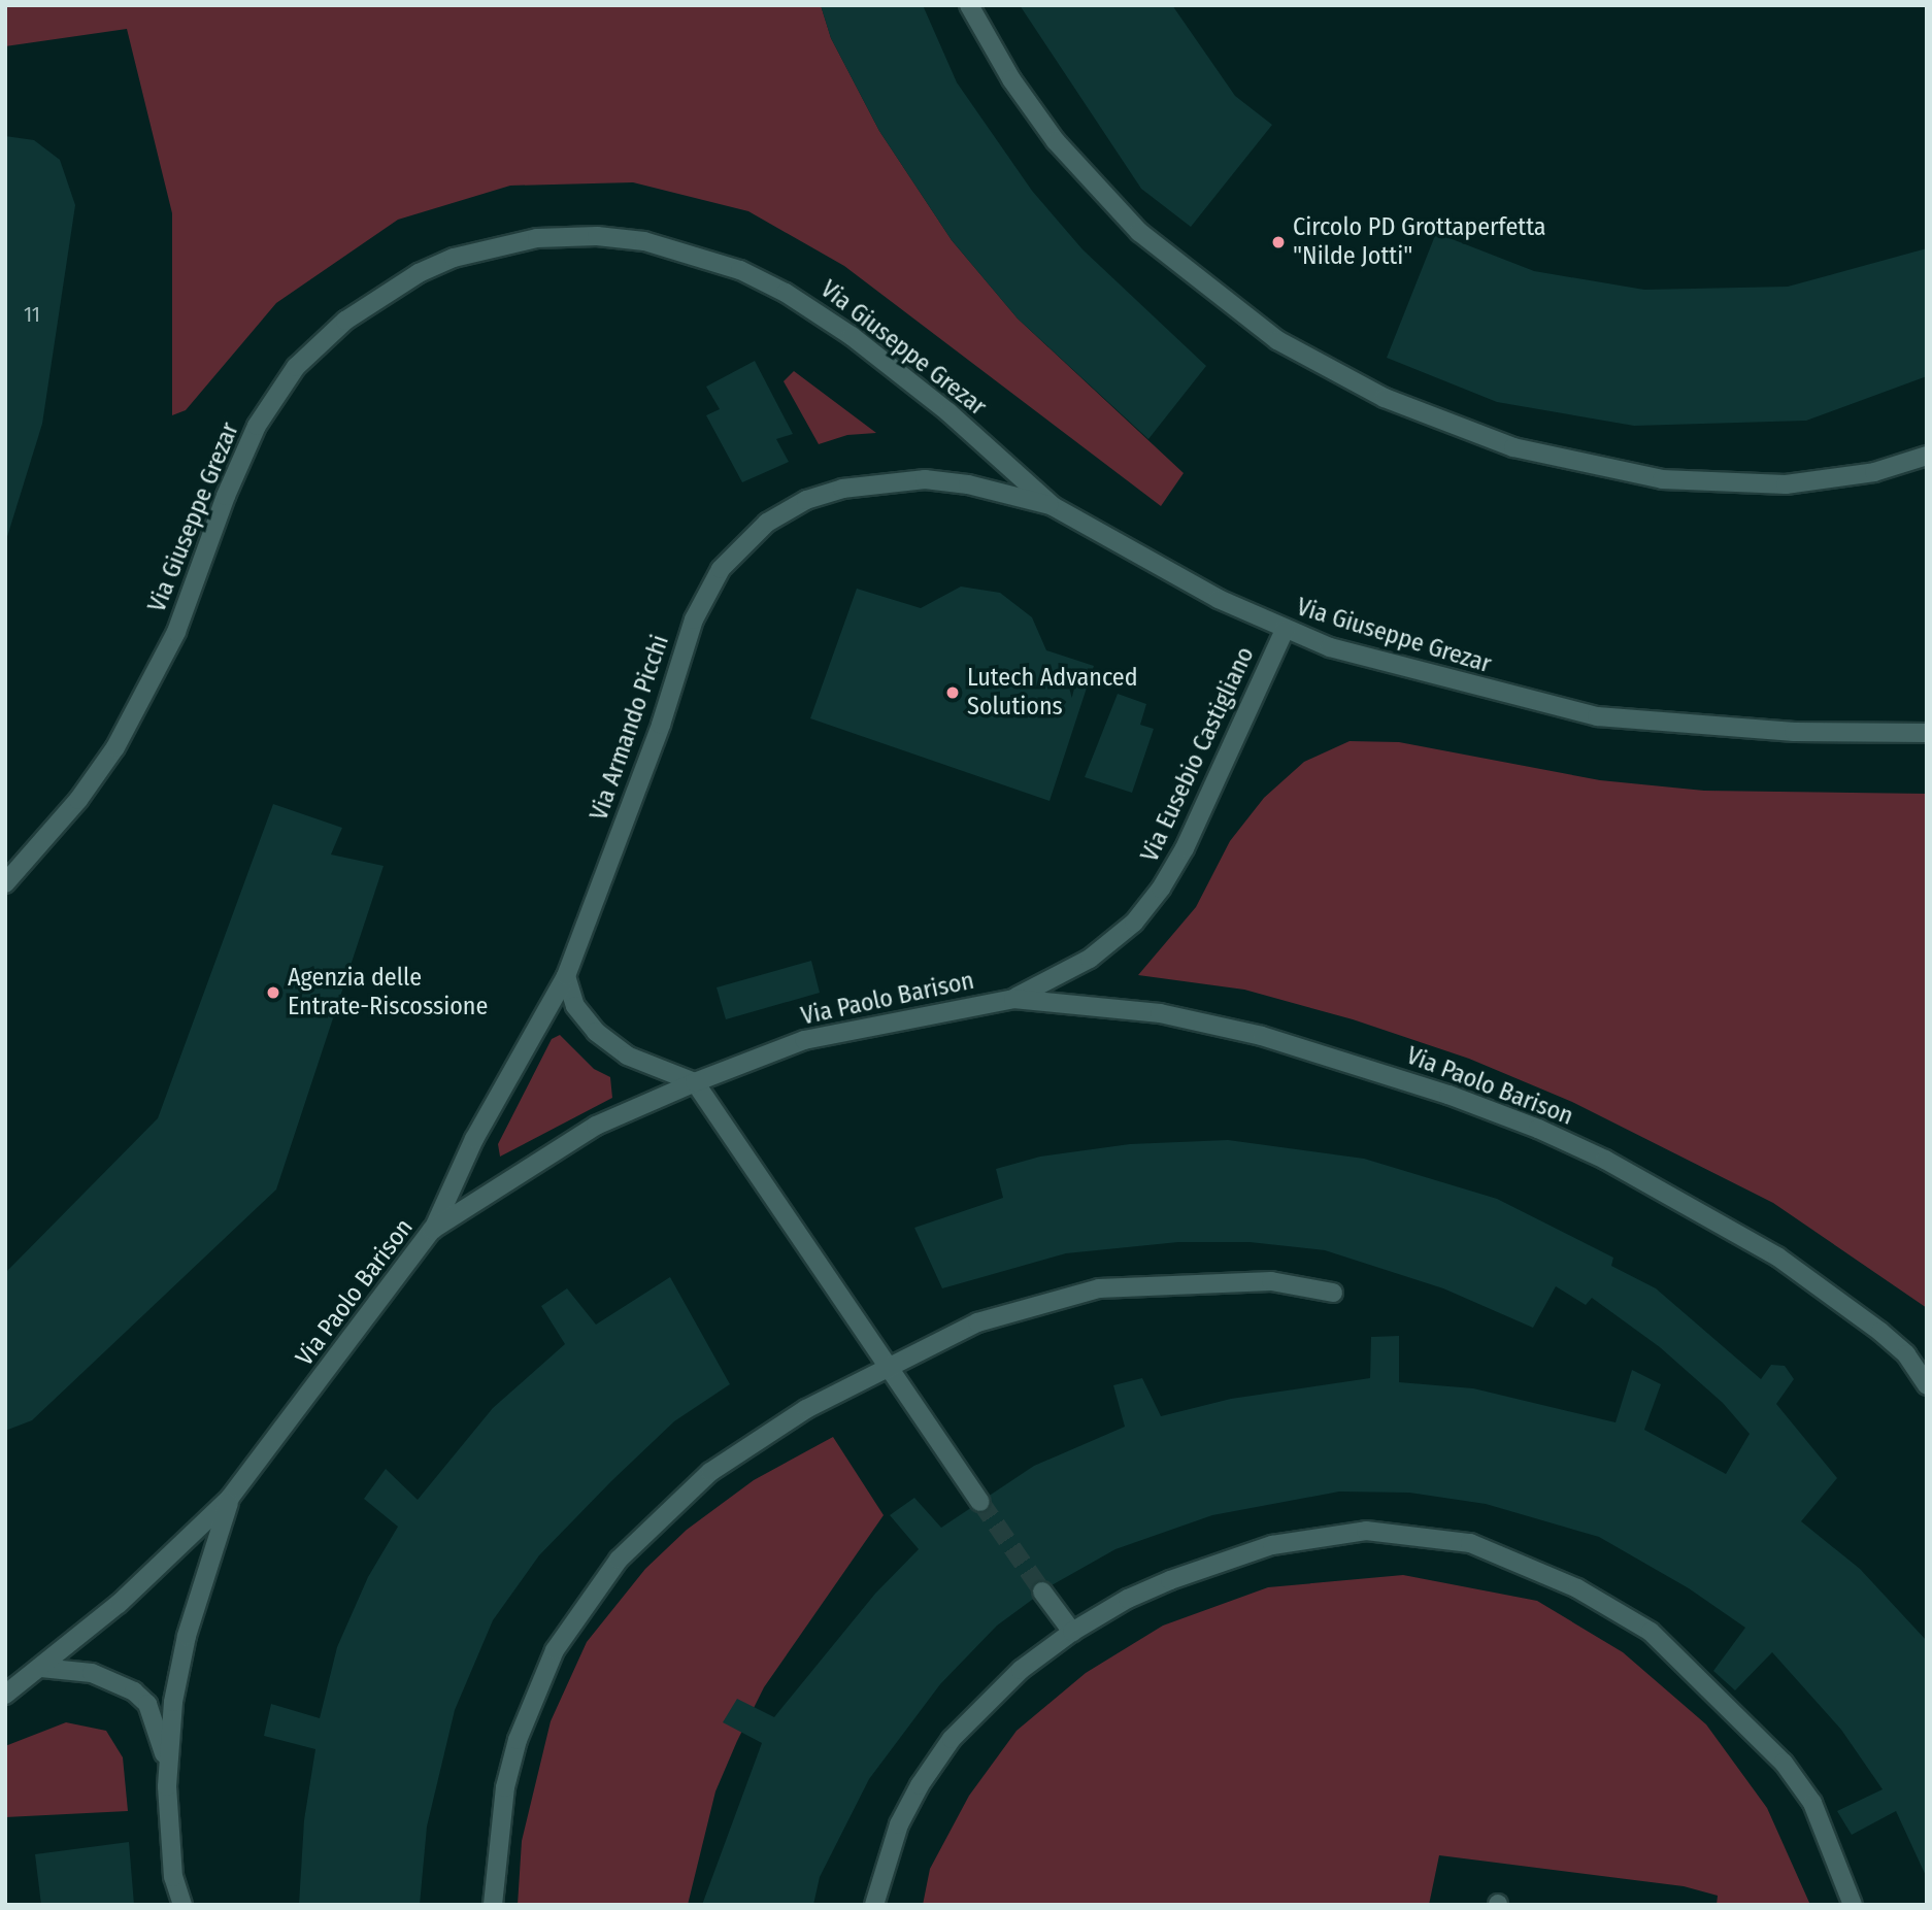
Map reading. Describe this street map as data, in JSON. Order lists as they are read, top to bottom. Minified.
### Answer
{"streets":{"street":["Via Giuseppe Grezar","Via Armando Picchi","Via Eusebio Castigliano","Via Paolo Barison"]},"crossings":[["Via Giuseppe Grezar","Via Armando Picchi"],["Via Giuseppe Grezar","Via Eusebio Castigliano"],["Via Armando Picchi","Via Paolo Barison"],["Via Eusebio Castigliano","Via Paolo Barison"]],"places":["Circolo PD Grottaperfetta \"Nilde Jotti\"","Lutech Advanced Solutions","Agenzia delle Entrate-Riscossione"],"house_numbers":["11"]}
